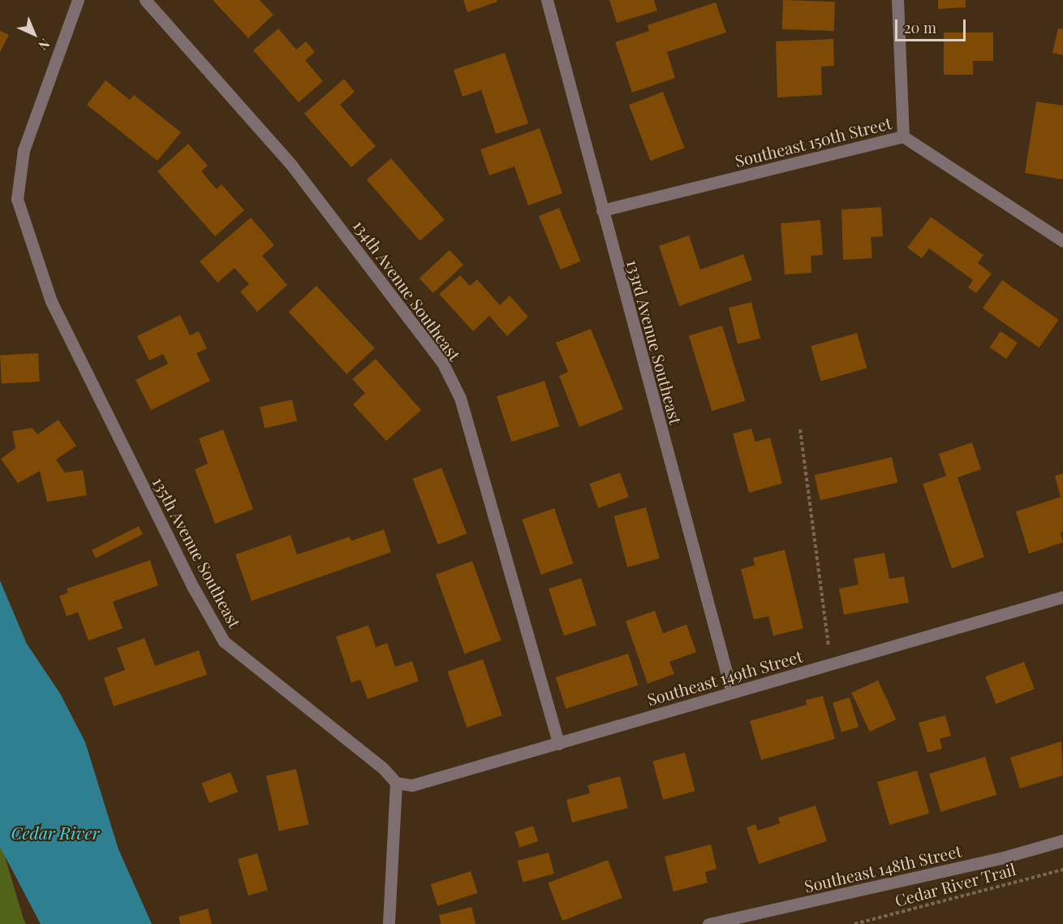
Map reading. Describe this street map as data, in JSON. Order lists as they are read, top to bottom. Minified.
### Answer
{"streets":{"street":["Southeast 150th Street","134th Avenue Southeast","133rd Avenue Southeast","135th Avenue Southeast","Southeast 149th Street","Southeast 148th Street"],"path":["Cedar River Trail"]},"crossings":[["Southeast 150th Street","133rd Avenue Southeast"],["134th Avenue Southeast","Southeast 149th Street"],["133rd Avenue Southeast","Southeast 149th Street"],["135th Avenue Southeast","Southeast 149th Street"]],"water":["Cedar River"],"scale_bar":"20 m","north":"bottom right"}
